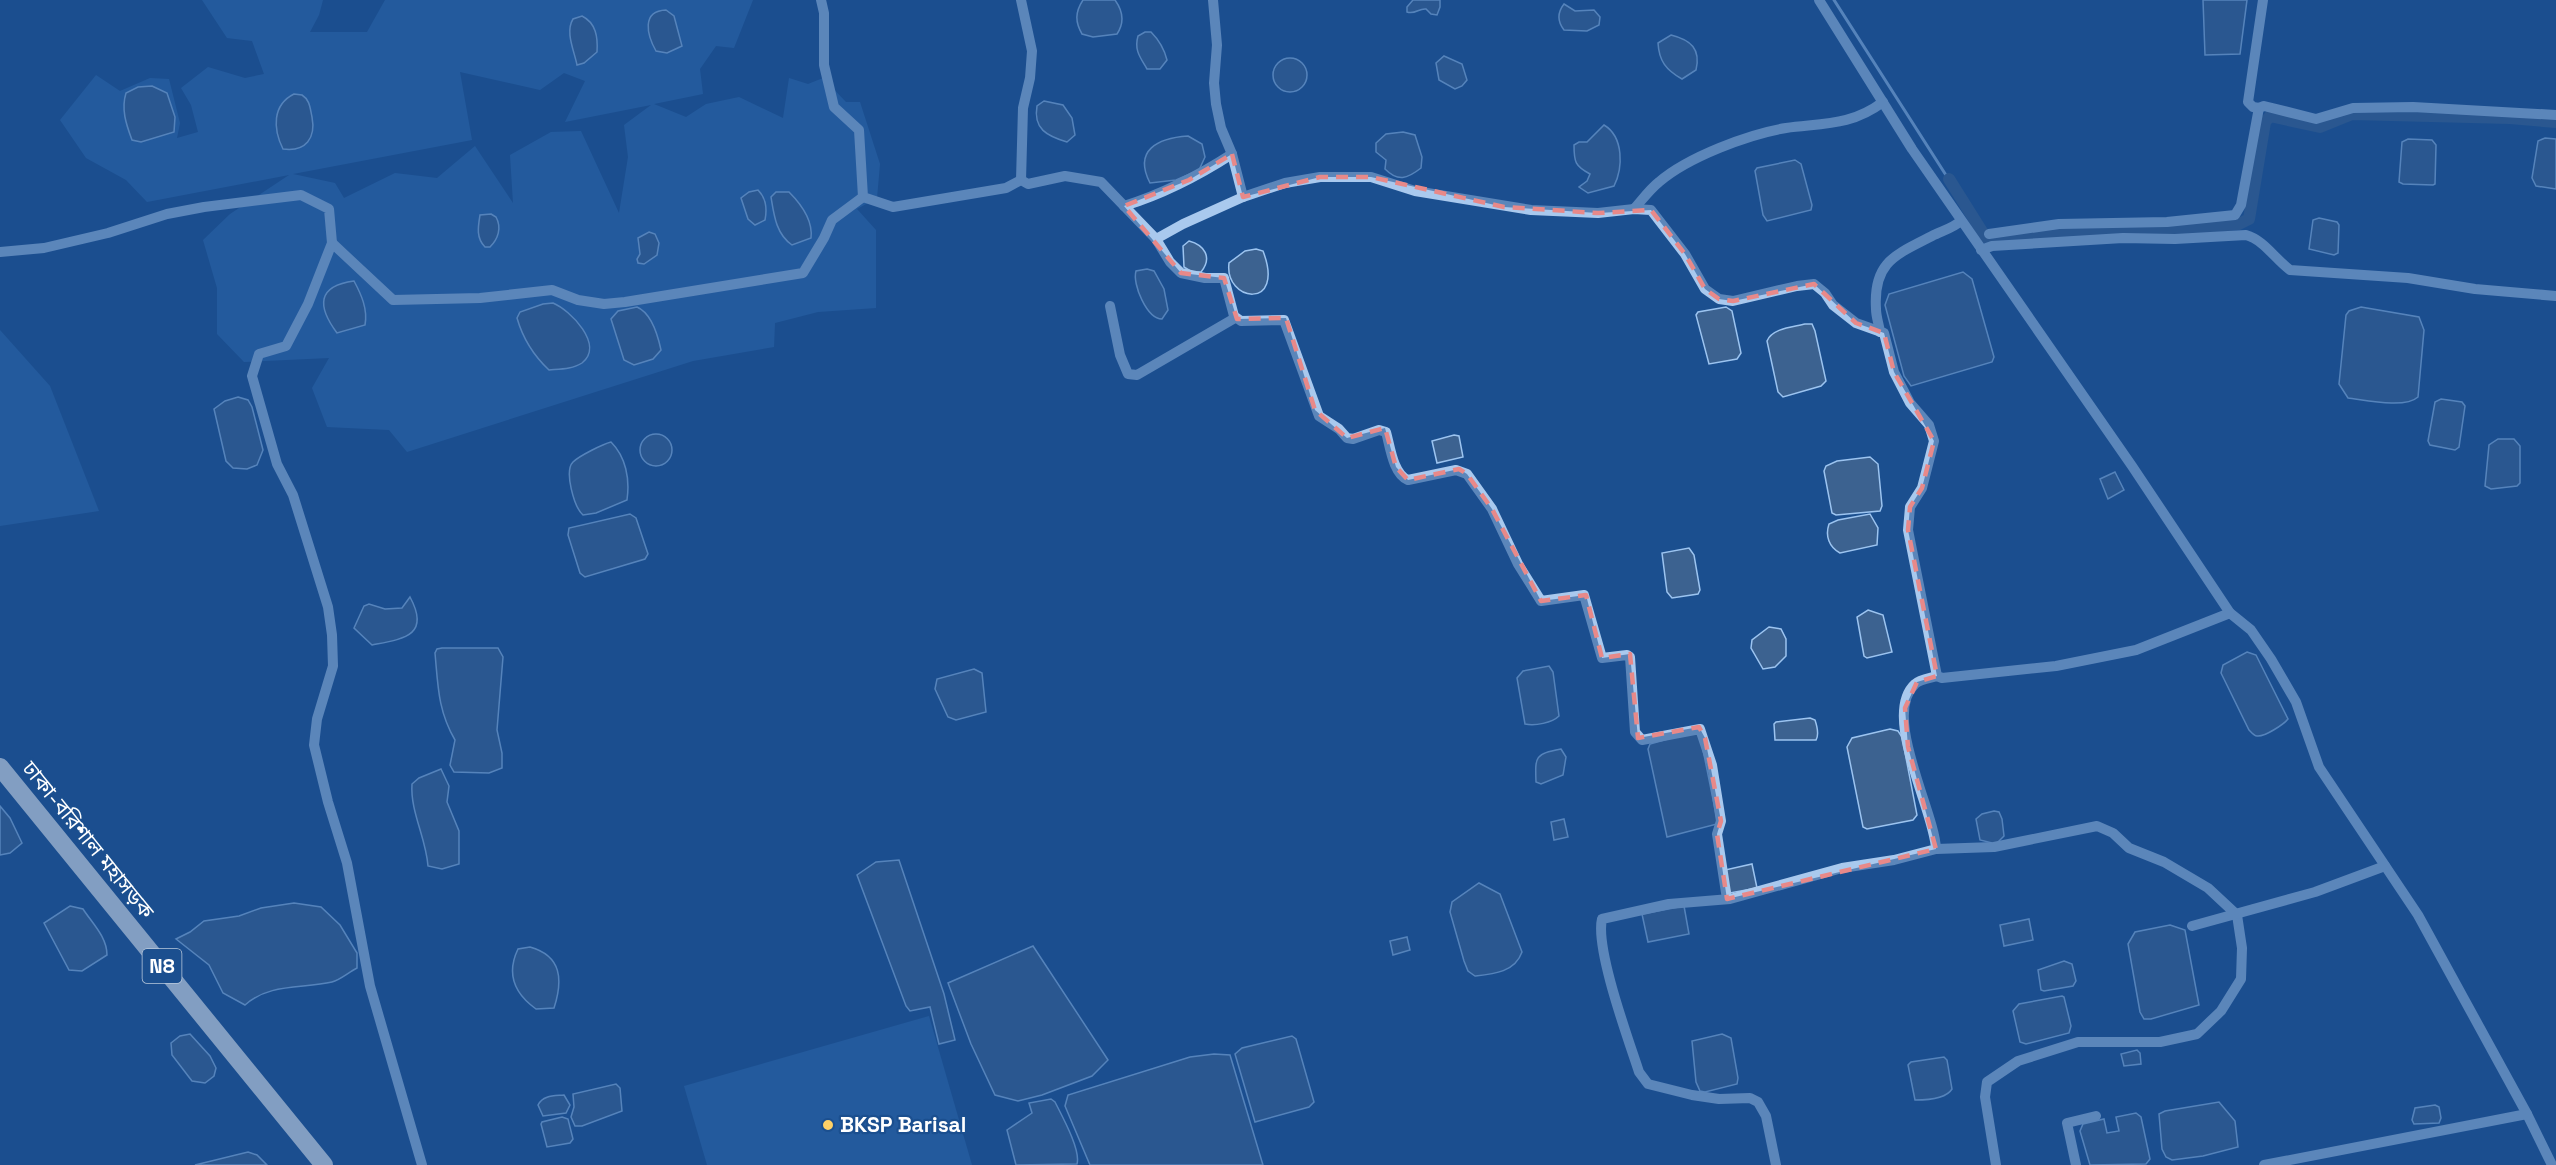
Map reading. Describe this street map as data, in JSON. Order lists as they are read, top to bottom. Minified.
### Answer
{"streets":{"highway":["ঢাকা-বরিশাল মহাসড়ক","N8"]},"places":["BKSP Barisal"]}
